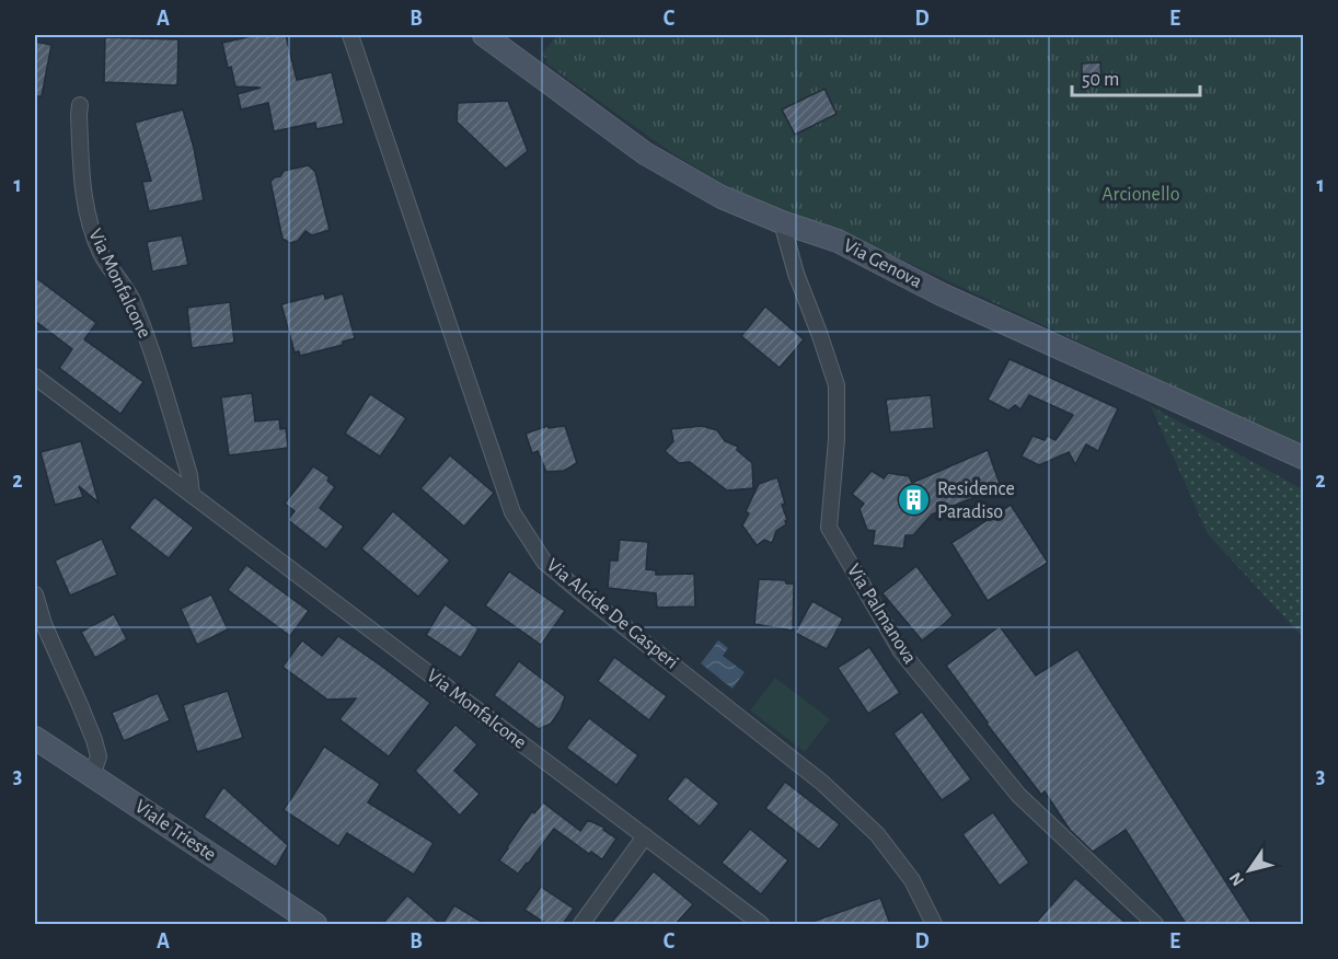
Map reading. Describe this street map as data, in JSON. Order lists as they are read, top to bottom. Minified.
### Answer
{"streets":{"main road":["Via Genova","Viale Trieste"],"street":["Via Monfalcone","Via Alcide De Gasperi","Via Palmanova"]},"crossings":[["Via Genova","Via Palmanova"]],"parks":["Arcionello"],"places":{"building":["Residence Paradiso"]},"scale_bar":"50 m","north":"bottom left","grid":{"columns":["A","B","C","D","E"],"rows":["1","2","3"]}}
